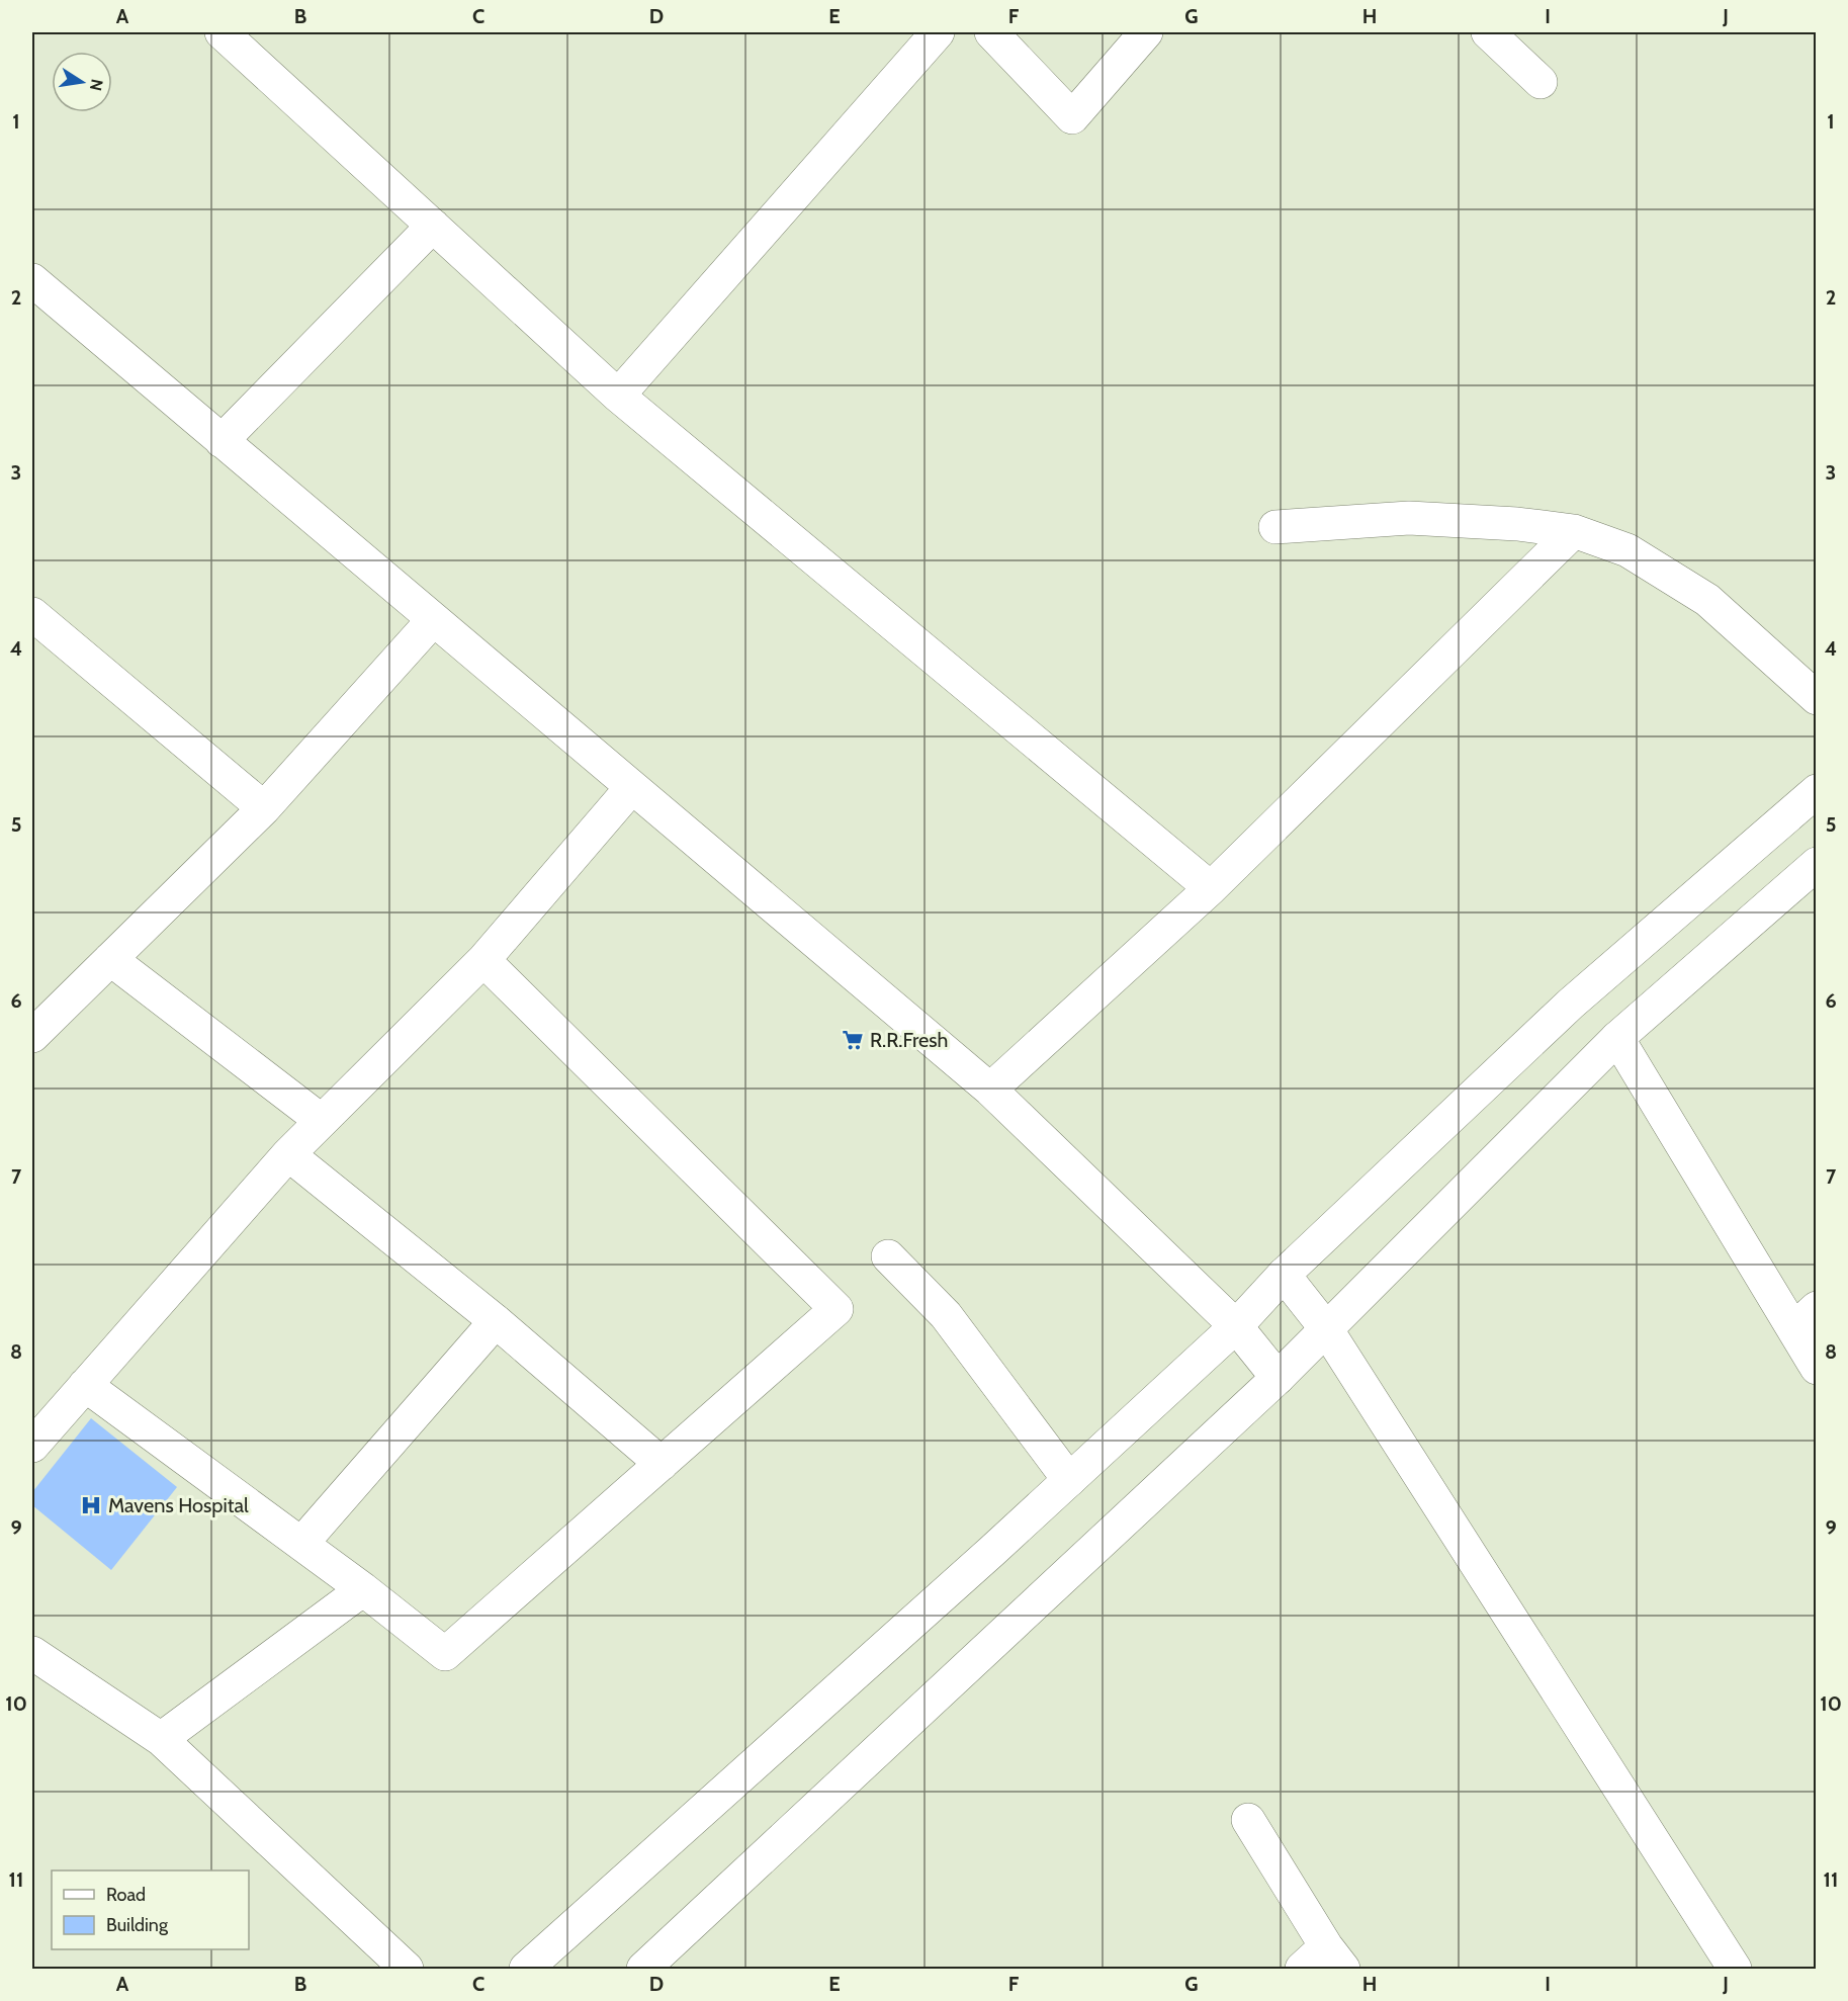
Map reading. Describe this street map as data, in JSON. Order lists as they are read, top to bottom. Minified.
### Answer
{"places":{"supermarket":["R.R.Fresh"],"hospital":["Mavens Hospital"]},"legend":["Road","Building"],"north":"right","grid":{"columns":["A","B","C","D","E","F","G","H","I","J"],"rows":["1","2","3","4","5","6","7","8","9","10","11"]}}
